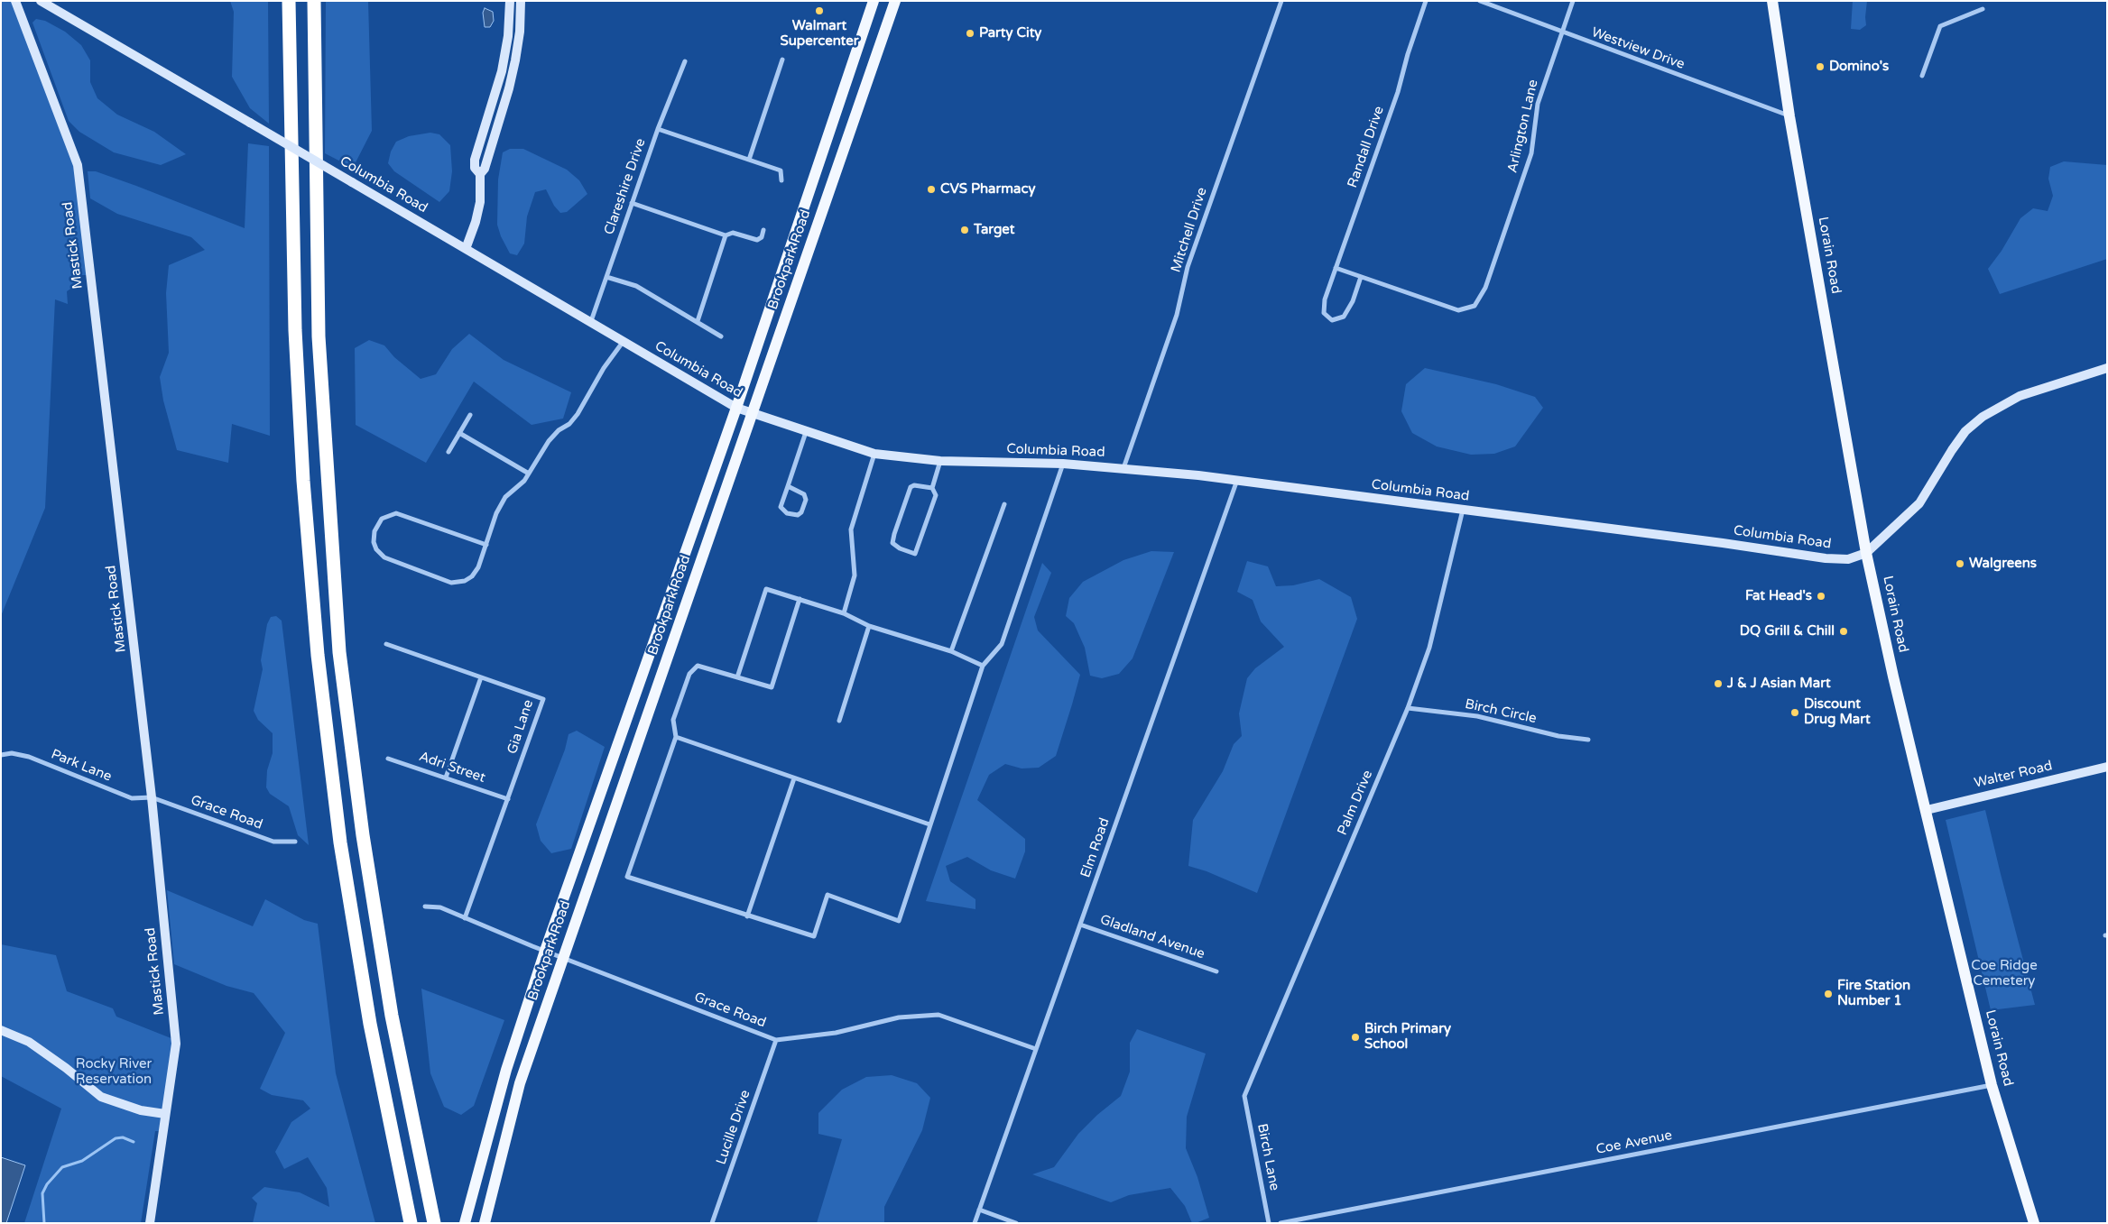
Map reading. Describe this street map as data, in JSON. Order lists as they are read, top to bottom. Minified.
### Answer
{"streets":{"main road":["Lorain Road","Brookpark Road"],"street":["Westview Drive","Arlington Lane","Randall Drive","Columbia Road","Clareshire Drive","Mitchell Drive","Mastick Road","Birch Circle","Gia Lane","Park Lane","Adri Street","Walter Road","Palm Drive","Grace Road","Elm Road","Gladland Avenue","Lucille Drive","Coe Avenue","Birch Lane"]},"crossings":[["Westview Drive","Arlington Lane"],["Westview Drive","Lorain Road"],["Arlington Lane","Randall Drive"],["Columbia Road","Clareshire Drive"],["Columbia Road","Mitchell Drive"],["Columbia Road","Lorain Road"],["Columbia Road","Brookpark Road"],["Columbia Road","Palm Drive"],["Columbia Road","Elm Road"],["Mastick Road","Park Lane"],["Mastick Road","Grace Road"],["Lorain Road","Walter Road"],["Lorain Road","Coe Avenue"],["Brookpark Road","Grace Road"],["Birch Circle","Palm Drive"],["Gia Lane","Adri Street"],["Gia Lane","Grace Road"],["Park Lane","Grace Road"],["Palm Drive","Birch Lane"],["Grace Road","Elm Road"],["Grace Road","Lucille Drive"],["Elm Road","Gladland Avenue"]],"parks":["Coe Ridge Cemetery","Rocky River Reservation"],"places":["Walmart Supercenter","Party City","Domino's","CVS Pharmacy","Target","Walgreens","Fat Head's","DQ Grill & Chill","J & J Asian Mart","Discount Drug Mart","Fire Station Number 1","Birch Primary School"]}
